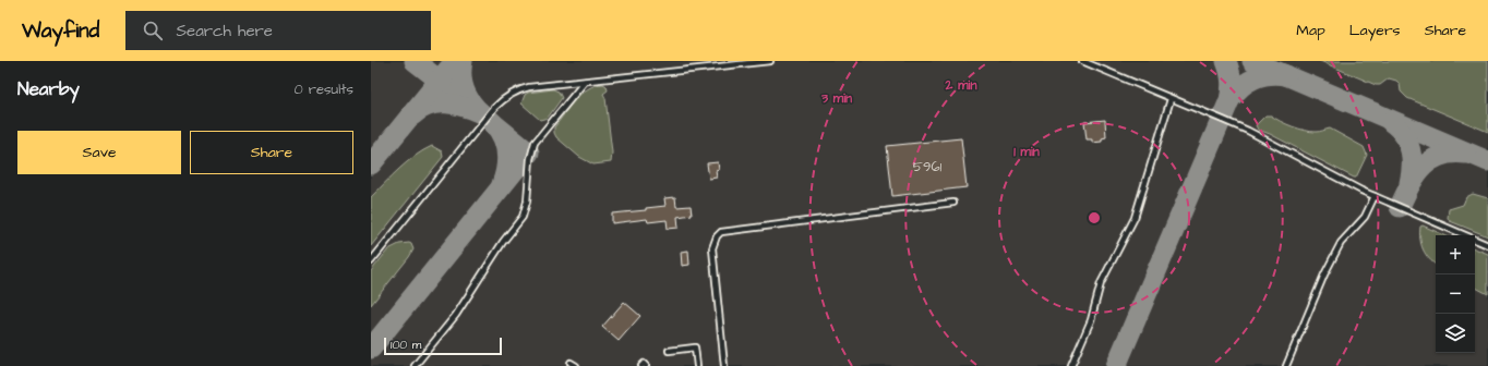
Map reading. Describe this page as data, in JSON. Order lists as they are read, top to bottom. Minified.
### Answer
{"house_numbers":["5961"],"scale_bar":"100 m","page":{"header":"Wayfind","search":"Search here","nav":["Map","Layers","Share"],"heading":["Nearby","0 results"],"buttons":["Save","Share"],"map_buttons":["+","−"],"scale":"100 m"},"rings":["2 min","3 min","1 min"]}
